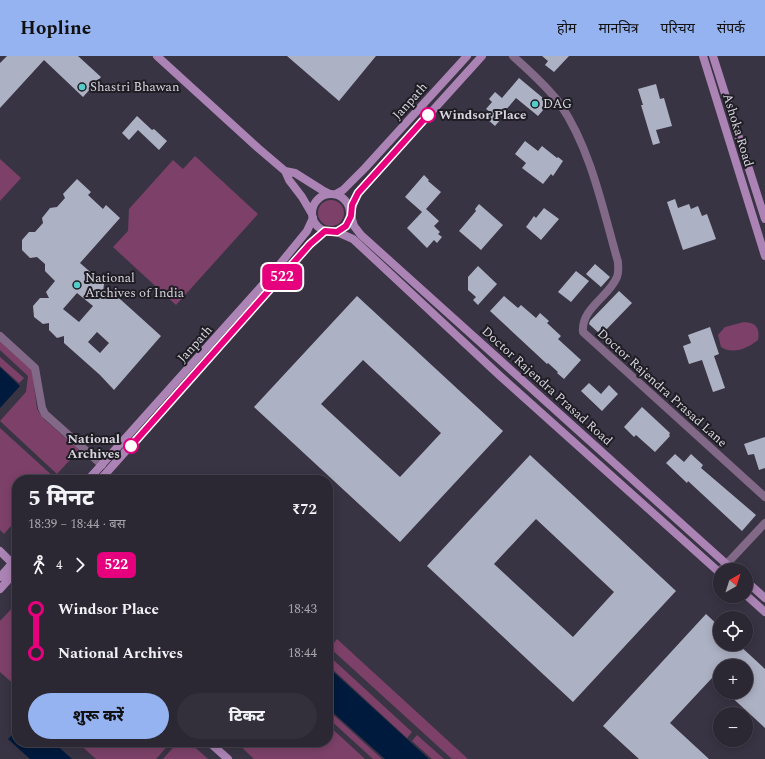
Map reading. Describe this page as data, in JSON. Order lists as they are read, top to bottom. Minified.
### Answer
{"streets":{"main road":["Janpath","Ashoka Road","Doctor Rajendra Prasad Road"],"street":["Doctor Rajendra Prasad Lane"]},"crossings":[["Janpath","Doctor Rajendra Prasad Road"]],"places":["Shastri Bhawan","DAG","Windsor Place","National Archives of India","National Archives"],"lines":["bus line 522"],"north":"top right","page":{"header":"Hopline","nav":["होम","मानचित्र","परिचय","संपर्क"],"on_map":"522","heading":["5 मिनट","18:39 – 18:44 · बस","₹72"],"legs":["4","522"],"map_buttons":["+","−"],"list":[{"name":"Windsor Place","value":"18:43"},{"name":"National Archives","value":"18:44"}],"buttons":["शुरू करें","टिकट"]}}
